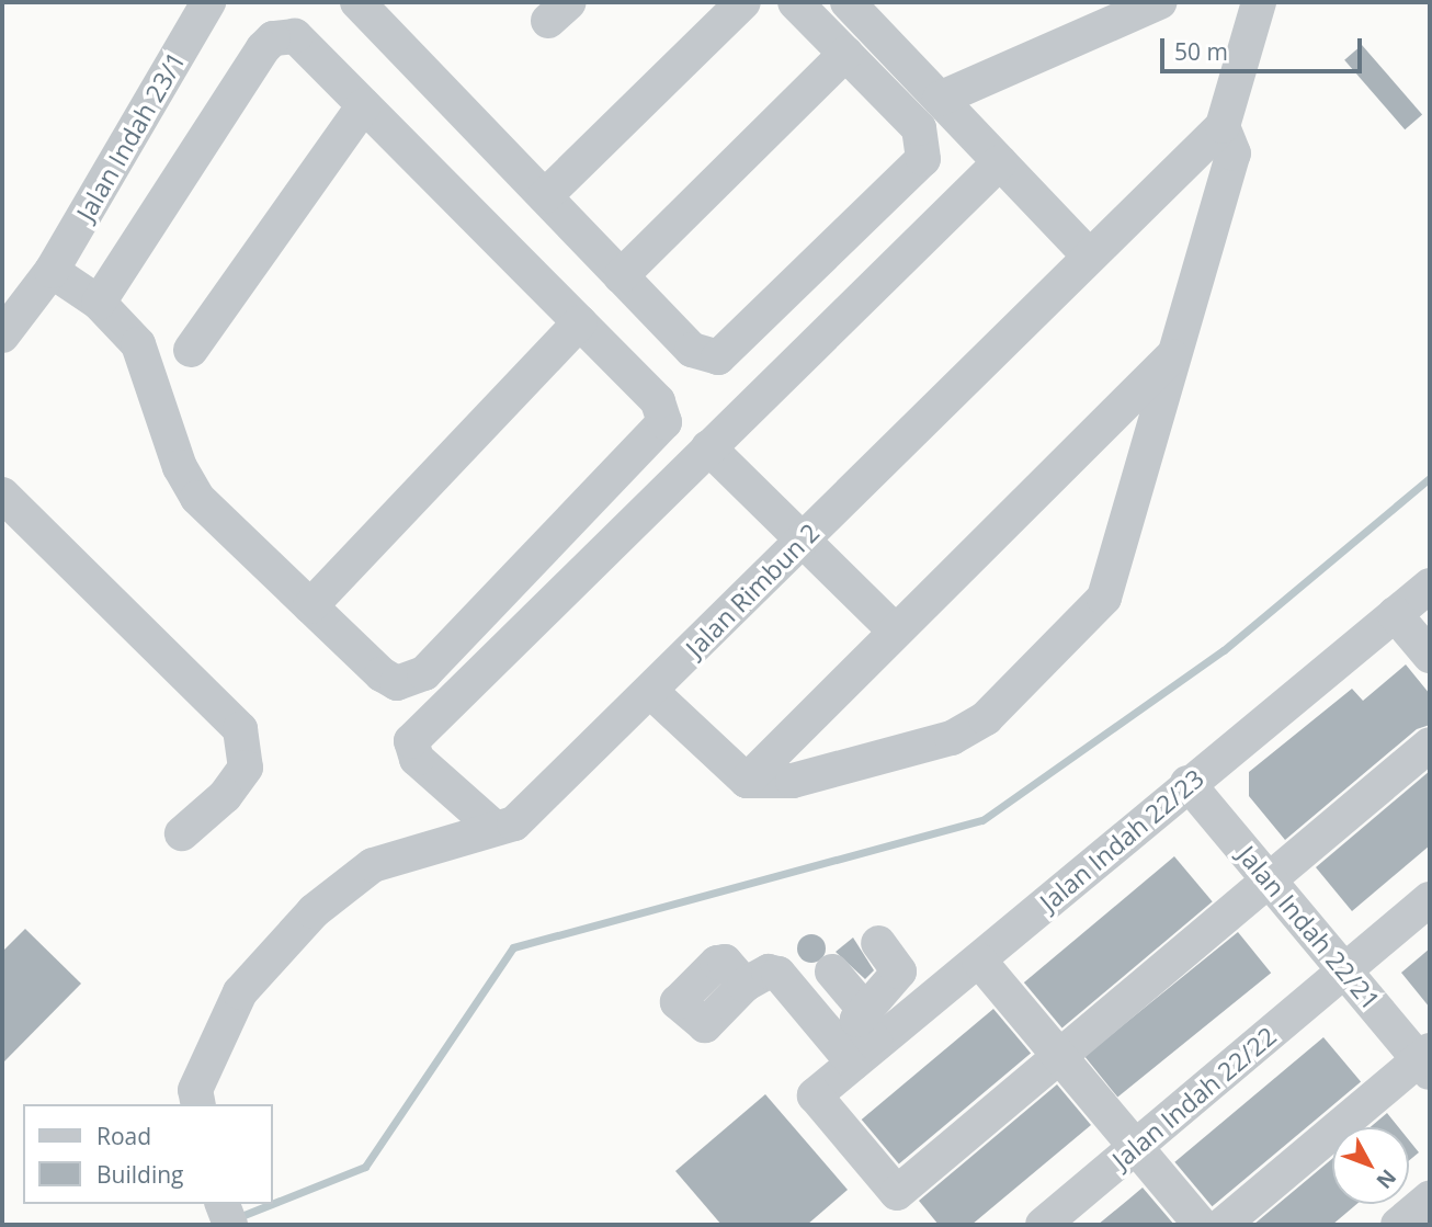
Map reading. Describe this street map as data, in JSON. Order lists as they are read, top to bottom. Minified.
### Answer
{"streets":{"street":["Jalan Indah 23/1","Jalan Rimbun 2","Jalan Indah 22/23","Jalan Indah 22/21","Jalan Indah 22/22"]},"crossings":[["Jalan Indah 22/23","Jalan Indah 22/21"],["Jalan Indah 22/21","Jalan Indah 22/22"]],"legend":["Road","Building"],"scale_bar":"50 m","north":"bottom right"}
